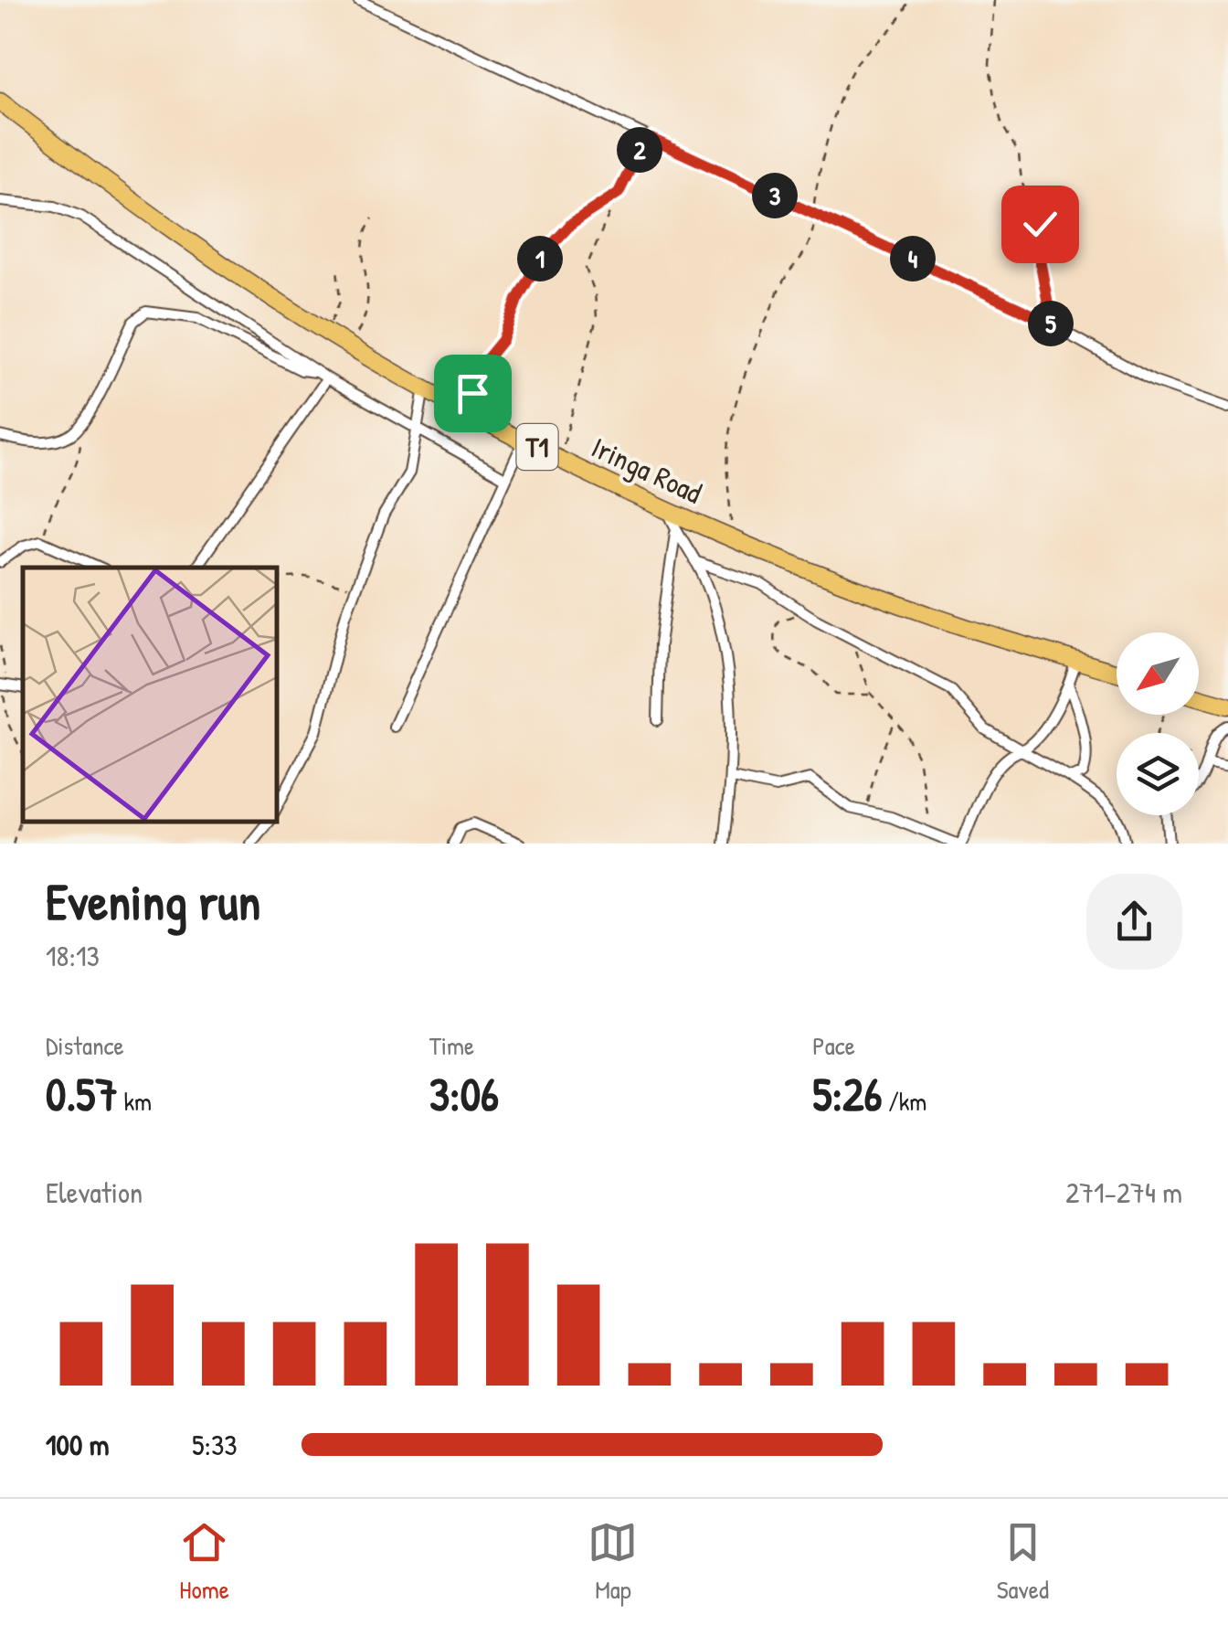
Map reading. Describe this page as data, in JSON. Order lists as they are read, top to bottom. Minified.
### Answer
{"streets":{"highway":["T1","Iringa Road"]},"north":"bottom left","page":{"pins":["2","3","1","4","5"],"heading":["Evening run","18:13"],"stats":[["Distance","0.57 km"],["Time","3:06"],["Pace","5:26 /km"]],"chart":["Elevation","271–274 m"],"list":[{"name":"100 m","note":"5:33"}],"tabs":["Home","Map","Saved"]}}
